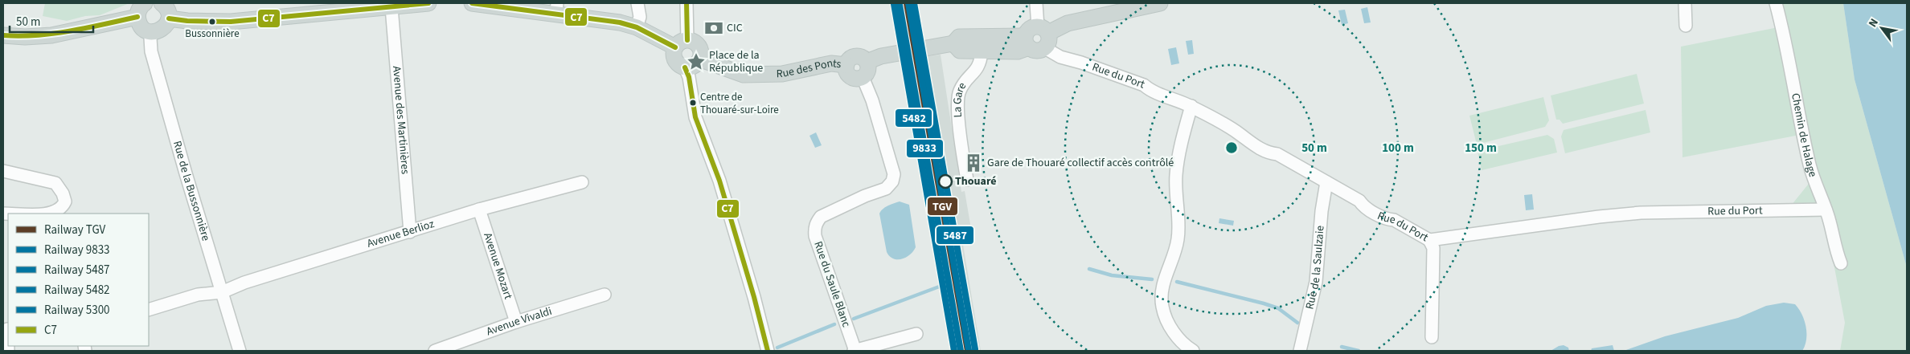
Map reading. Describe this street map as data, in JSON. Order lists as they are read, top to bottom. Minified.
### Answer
{"streets":{"main road":["Rue des Ponts"],"street":["Rue du Port","La Gare","Avenue des Martinières","Chemin de Halage","Rue de la Bussonnière","Avenue Berlioz","Avenue Mozart","Rue de la Saulzaie","Rue du Saule Blanc","Avenue Vivaldi"]},"crossings":[["Rue des Ponts","Rue du Saule Blanc"],["Rue du Port","Chemin de Halage"],["Rue du Port","Rue de la Saulzaie"],["Avenue des Martinières","Avenue Berlioz"],["Rue de la Bussonnière","Avenue Berlioz"],["Avenue Berlioz","Avenue Mozart"],["Avenue Mozart","Avenue Vivaldi"]],"places":{"other":["Bussonnière","Centre de Thouaré-sur-Loire","Thouaré"],"bank":["CIC"],"place":["Place de la République"],"building":["Gare de Thouaré collectif accès contrôlé"]},"lines":["rail line TGV","rail line 5487","rail line 5300","transit line C7","rail line 5482","rail line 9833"],"legend":["Railway TGV","Railway 9833","Railway 5487","Railway 5482","Railway 5300","C7"],"scale_bar":"50 m","north":"top left","rings":["50 m","100 m","150 m"]}
